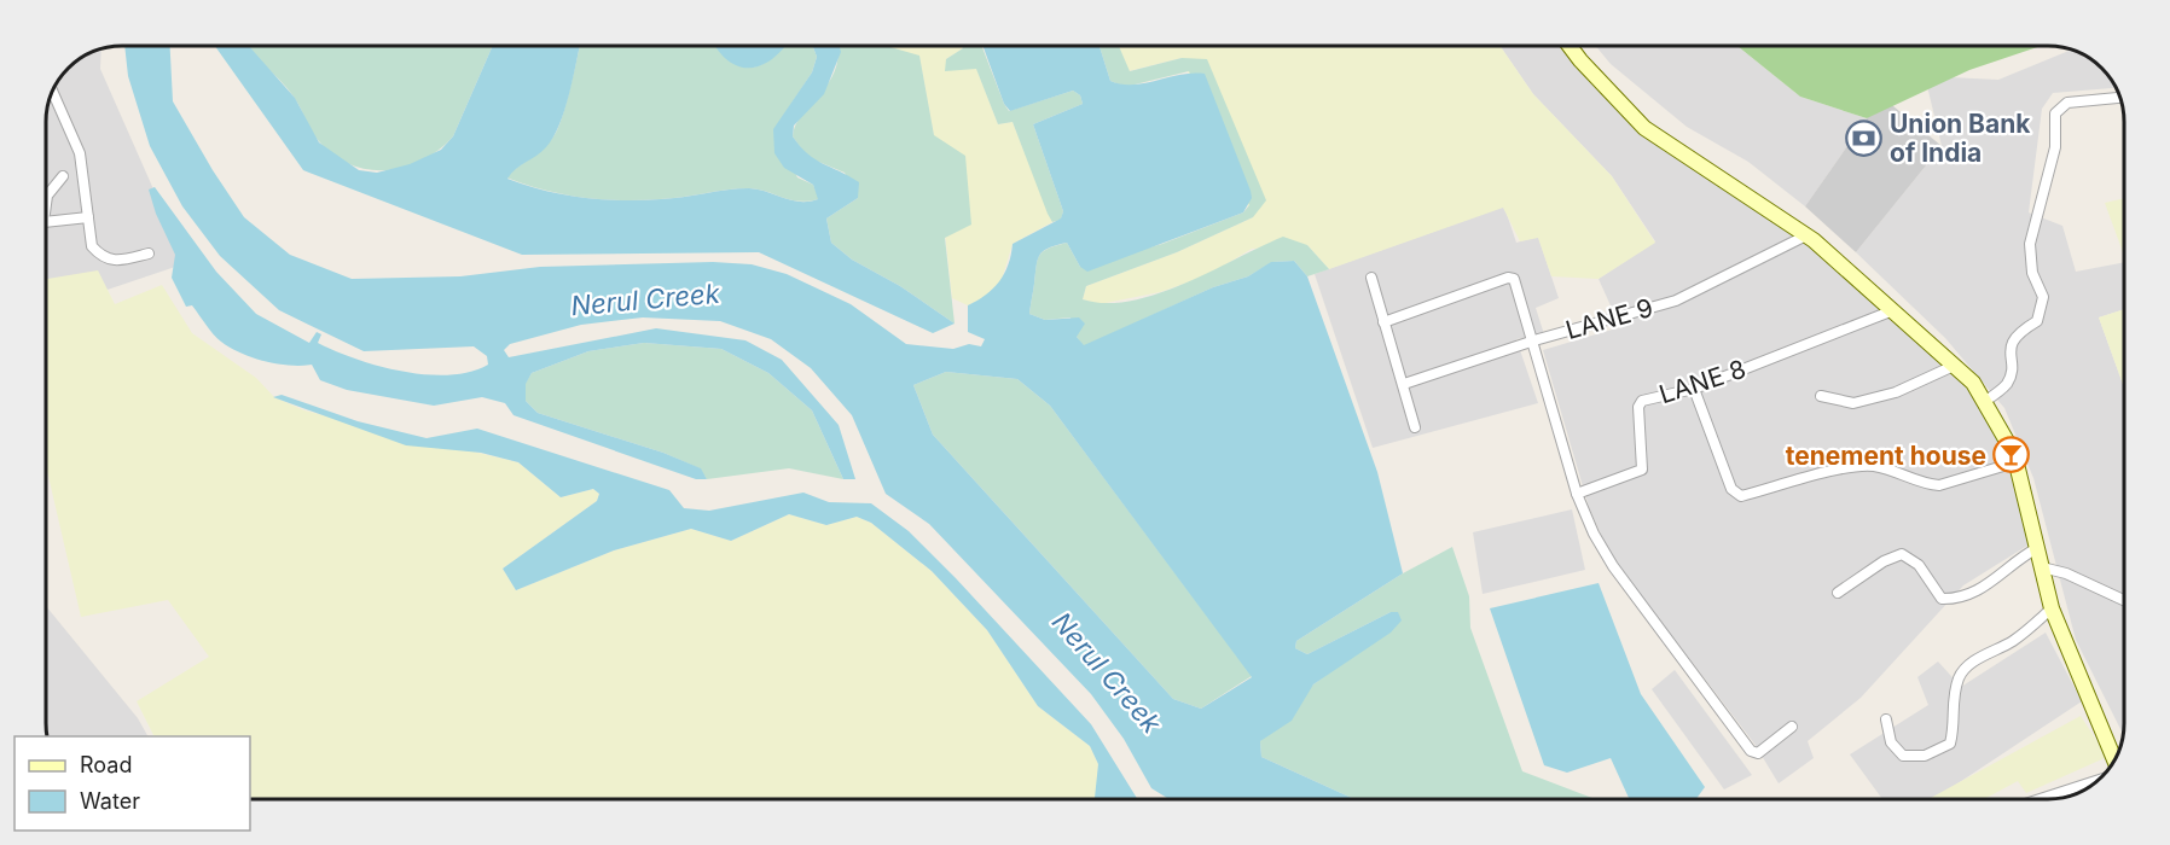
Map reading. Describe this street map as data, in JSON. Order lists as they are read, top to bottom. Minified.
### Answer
{"streets":{"street":["LANE 9","LANE 8"]},"water":["Nerul Creek"],"places":{"bank":["Union Bank of India"],"bar":["tenement house"]},"legend":["Road","Water"]}
